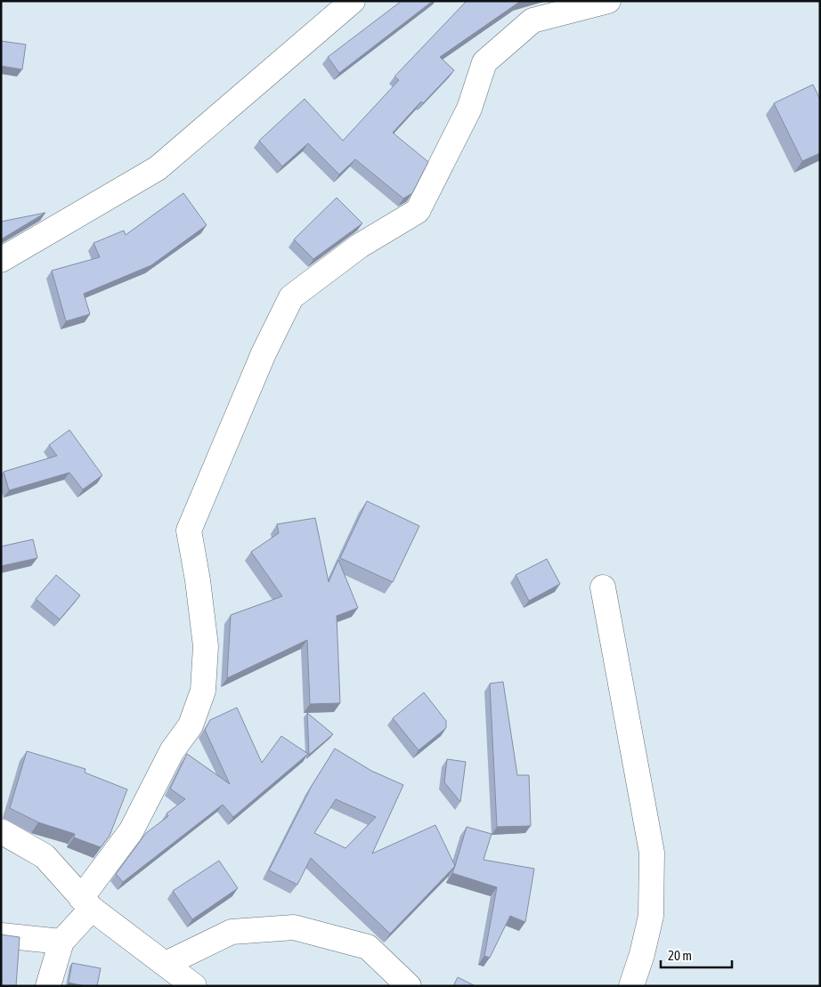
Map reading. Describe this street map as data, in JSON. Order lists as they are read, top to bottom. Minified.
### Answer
{"scale_bar":"20 m"}
